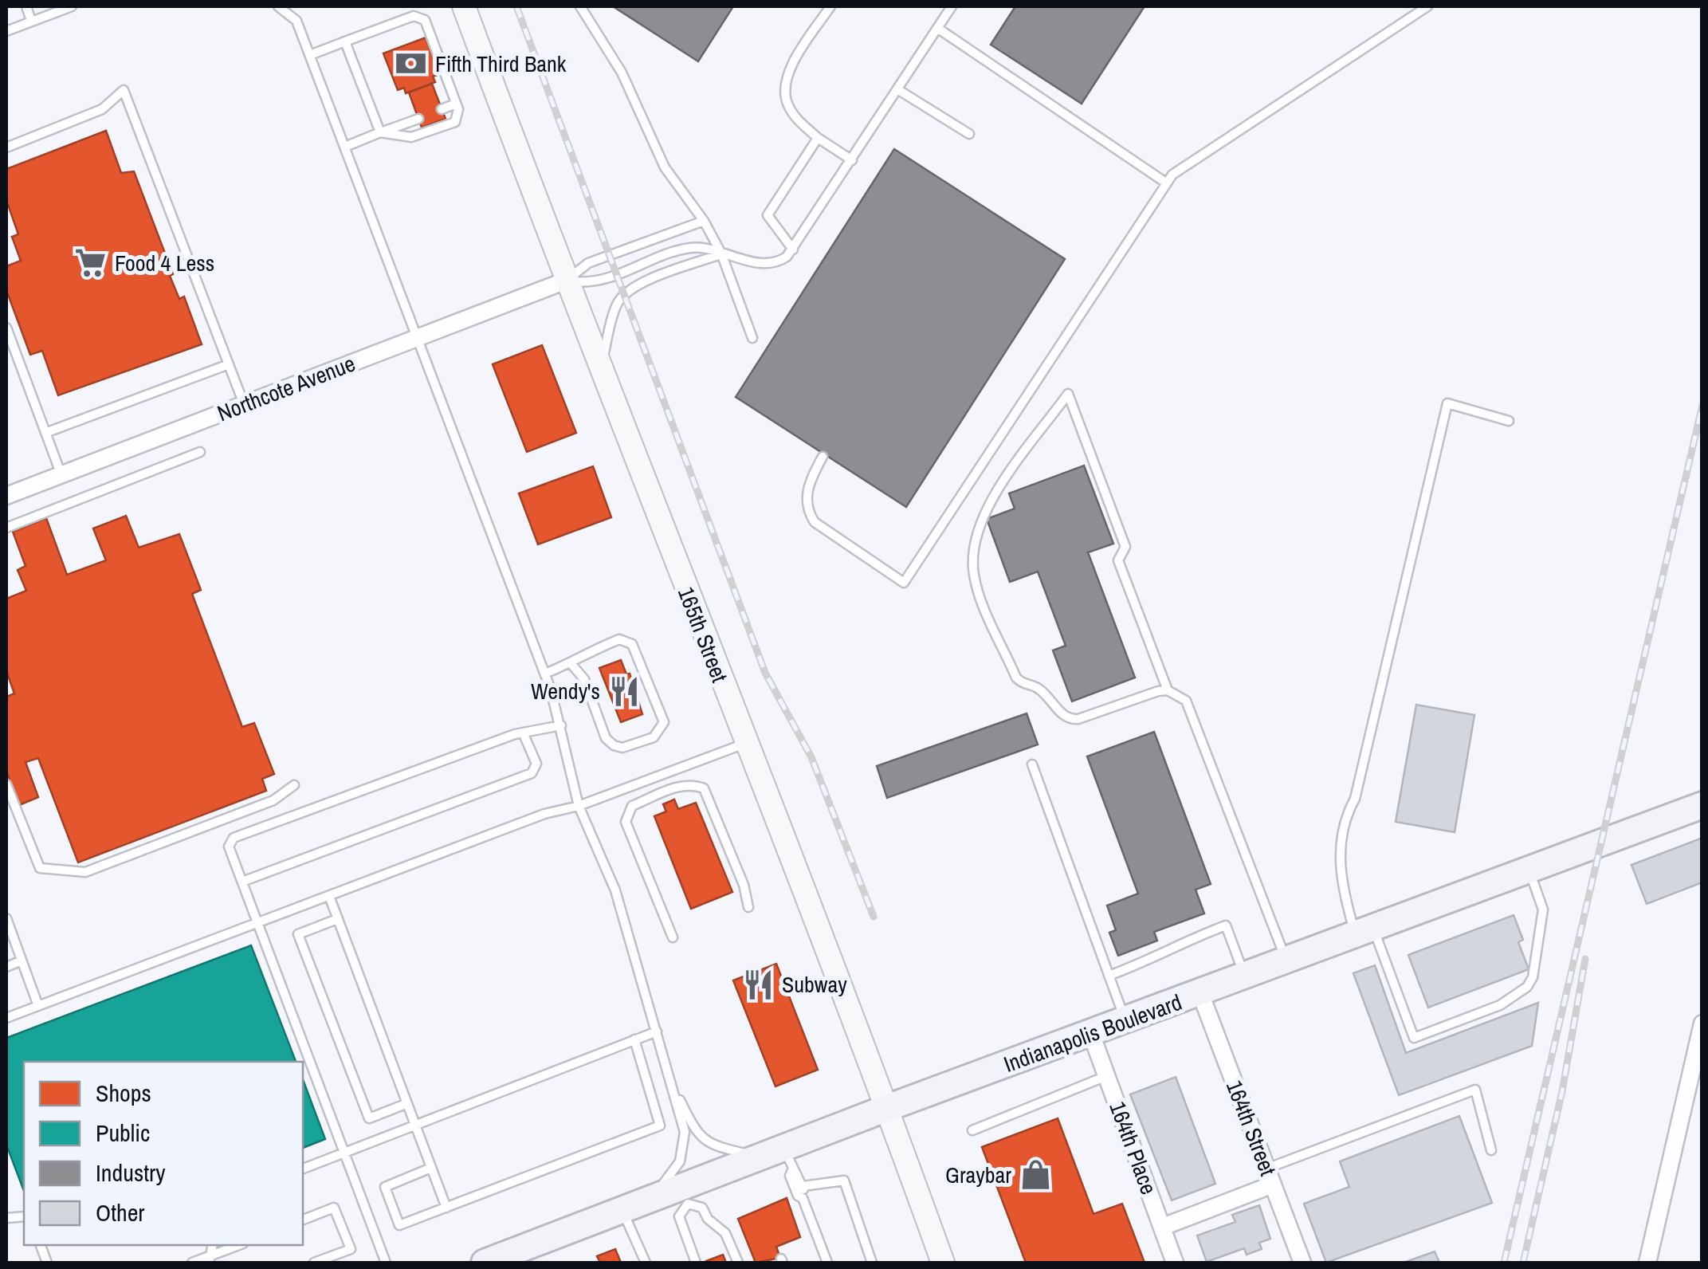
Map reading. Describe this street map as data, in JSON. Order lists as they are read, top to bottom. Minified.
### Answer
{"streets":{"main road":["165th Street","Indianapolis Boulevard"],"street":["Northcote Avenue","164th Street","164th Place"]},"crossings":[["Northcote Avenue","165th Street"],["165th Street","Indianapolis Boulevard"],["Indianapolis Boulevard","164th Street"],["Indianapolis Boulevard","164th Place"]],"places":{"bank":["Fifth Third Bank"],"supermarket":["Food 4 Less"],"restaurant":["Wendy's","Subway"],"shop":["Graybar"]},"legend":["Shops","Public","Industry","Other"]}
